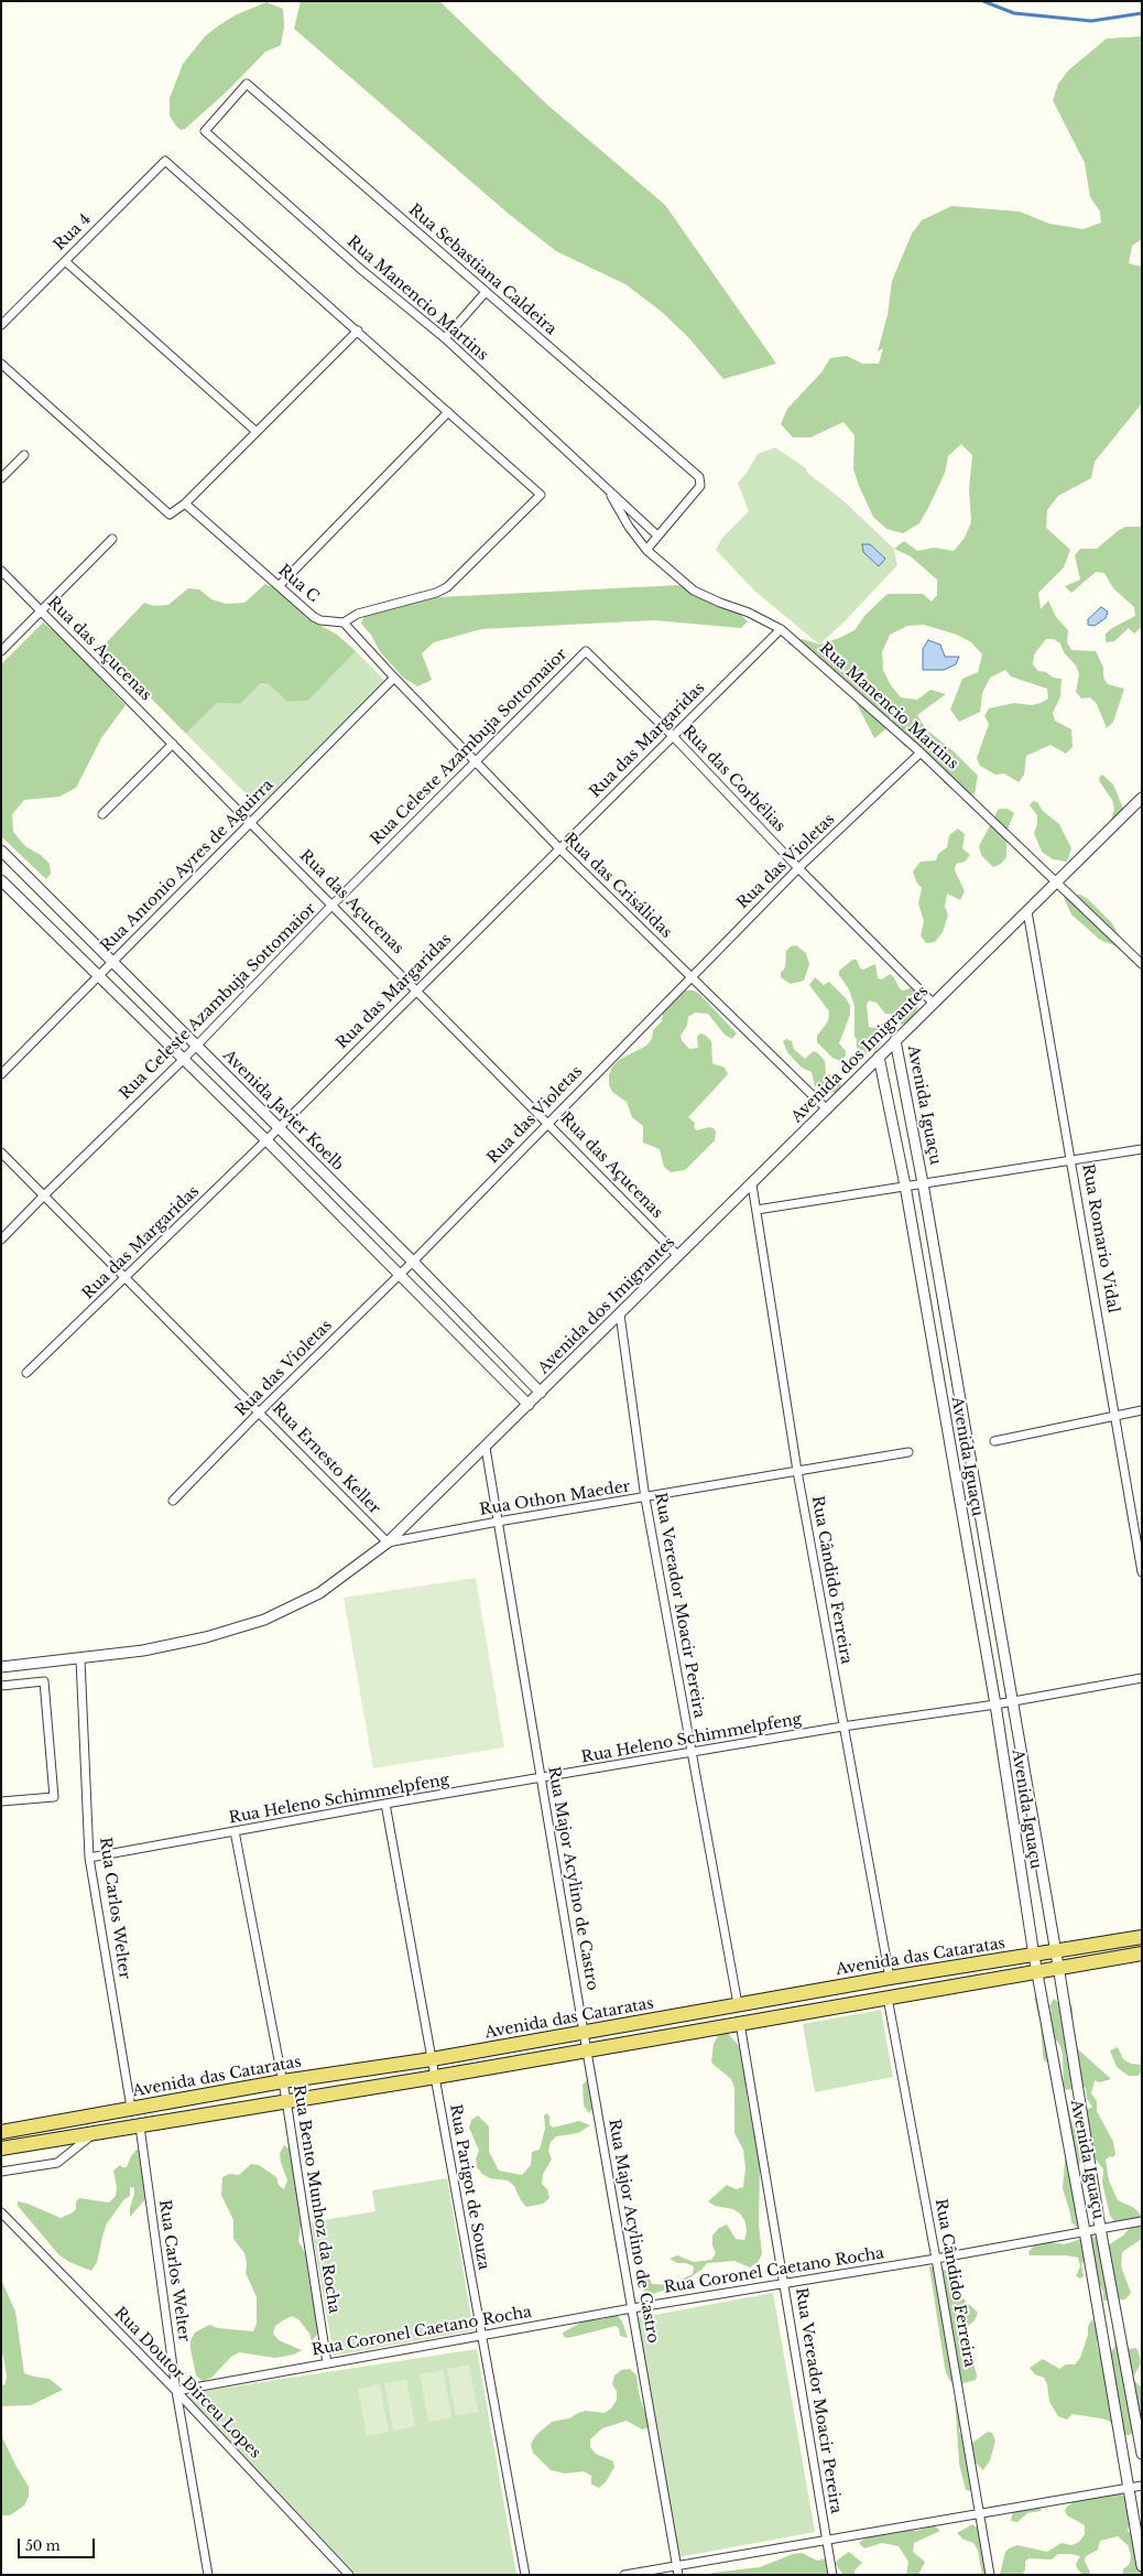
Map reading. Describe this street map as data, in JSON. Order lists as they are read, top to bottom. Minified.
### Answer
{"streets":{"main road":["Avenida das Cataratas"],"street":["Rua 4","Rua Sebastiana Caldeira","Rua Manencio Martins","Rua C","Rua das Açucenas","Rua das Margaridas","Rua Celeste Azambuja Sottomaior","Rua das Corbélias","Rua das Violetas","Rua Antonio Ayres de Aguirra","Rua das Crisálidas","Avenida dos Imigrantes","Avenida Iguaçu","Avenida Javier Koelb","Rua Romario Vidal","Rua Ernesto Keller","Rua Othon Maeder","Rua Cândido Ferreira","Rua Vereador Moacir Pereira","Rua Heleno Schimmelpfeng","Rua Major Acylino de Castro","Rua Carlos Welter","Rua Parigot de Souza","Rua Bento Munhoz da Rocha","Rua Coronel Caetano Rocha","Rua Doutor Dirceu Lopes"]},"crossings":[["Rua Sebastiana Caldeira","Rua Manencio Martins"],["Rua Manencio Martins","Rua das Margaridas"],["Rua Manencio Martins","Rua das Violetas"],["Rua Manencio Martins","Avenida dos Imigrantes"],["Rua das Açucenas","Rua das Margaridas"],["Rua das Açucenas","Rua Celeste Azambuja Sottomaior"],["Rua das Açucenas","Rua das Violetas"],["Rua das Açucenas","Rua Antonio Ayres de Aguirra"],["Rua das Açucenas","Avenida dos Imigrantes"],["Rua das Margaridas","Rua das Corbélias"],["Rua das Margaridas","Rua das Crisálidas"],["Rua das Margaridas","Avenida Javier Koelb"],["Rua das Margaridas","Rua Ernesto Keller"],["Rua Celeste Azambuja Sottomaior","Rua das Corbélias"],["Rua Celeste Azambuja Sottomaior","Rua das Crisálidas"],["Rua Celeste Azambuja Sottomaior","Avenida Javier Koelb"],["Rua Celeste Azambuja Sottomaior","Rua Ernesto Keller"],["Rua das Corbélias","Rua das Violetas"],["Rua das Corbélias","Avenida dos Imigrantes"],["Rua das Violetas","Rua das Crisálidas"],["Rua das Violetas","Avenida Javier Koelb"],["Rua das Violetas","Rua Ernesto Keller"],["Rua Antonio Ayres de Aguirra","Rua das Crisálidas"],["Rua Antonio Ayres de Aguirra","Avenida Javier Koelb"],["Rua das Crisálidas","Avenida dos Imigrantes"],["Avenida dos Imigrantes","Avenida Iguaçu"],["Avenida dos Imigrantes","Avenida Javier Koelb"],["Avenida dos Imigrantes","Rua Romario Vidal"],["Avenida dos Imigrantes","Rua Ernesto Keller"],["Avenida dos Imigrantes","Rua Othon Maeder"],["Avenida dos Imigrantes","Rua Cândido Ferreira"],["Avenida dos Imigrantes","Rua Vereador Moacir Pereira"],["Avenida dos Imigrantes","Rua Major Acylino de Castro"],["Avenida dos Imigrantes","Rua Carlos Welter"],["Avenida Iguaçu","Rua Heleno Schimmelpfeng"],["Avenida Iguaçu","Avenida das Cataratas"],["Avenida Iguaçu","Rua Coronel Caetano Rocha"],["Rua Ernesto Keller","Rua Othon Maeder"],["Rua Othon Maeder","Rua Cândido Ferreira"],["Rua Othon Maeder","Rua Vereador Moacir Pereira"],["Rua Othon Maeder","Rua Major Acylino de Castro"],["Rua Cândido Ferreira","Rua Heleno Schimmelpfeng"],["Rua Cândido Ferreira","Avenida das Cataratas"],["Rua Cândido Ferreira","Rua Coronel Caetano Rocha"],["Rua Vereador Moacir Pereira","Rua Heleno Schimmelpfeng"],["Rua Vereador Moacir Pereira","Avenida das Cataratas"],["Rua Vereador Moacir Pereira","Rua Coronel Caetano Rocha"],["Rua Heleno Schimmelpfeng","Rua Major Acylino de Castro"],["Rua Heleno Schimmelpfeng","Rua Carlos Welter"],["Rua Heleno Schimmelpfeng","Rua Parigot de Souza"],["Rua Heleno Schimmelpfeng","Rua Bento Munhoz da Rocha"],["Rua Major Acylino de Castro","Avenida das Cataratas"],["Rua Major Acylino de Castro","Rua Coronel Caetano Rocha"],["Rua Carlos Welter","Avenida das Cataratas"],["Rua Carlos Welter","Rua Coronel Caetano Rocha"],["Rua Carlos Welter","Rua Doutor Dirceu Lopes"],["Avenida das Cataratas","Rua Parigot de Souza"],["Avenida das Cataratas","Rua Bento Munhoz da Rocha"],["Rua Parigot de Souza","Rua Coronel Caetano Rocha"],["Rua Bento Munhoz da Rocha","Rua Coronel Caetano Rocha"],["Rua Coronel Caetano Rocha","Rua Doutor Dirceu Lopes"]],"scale_bar":"50 m"}
